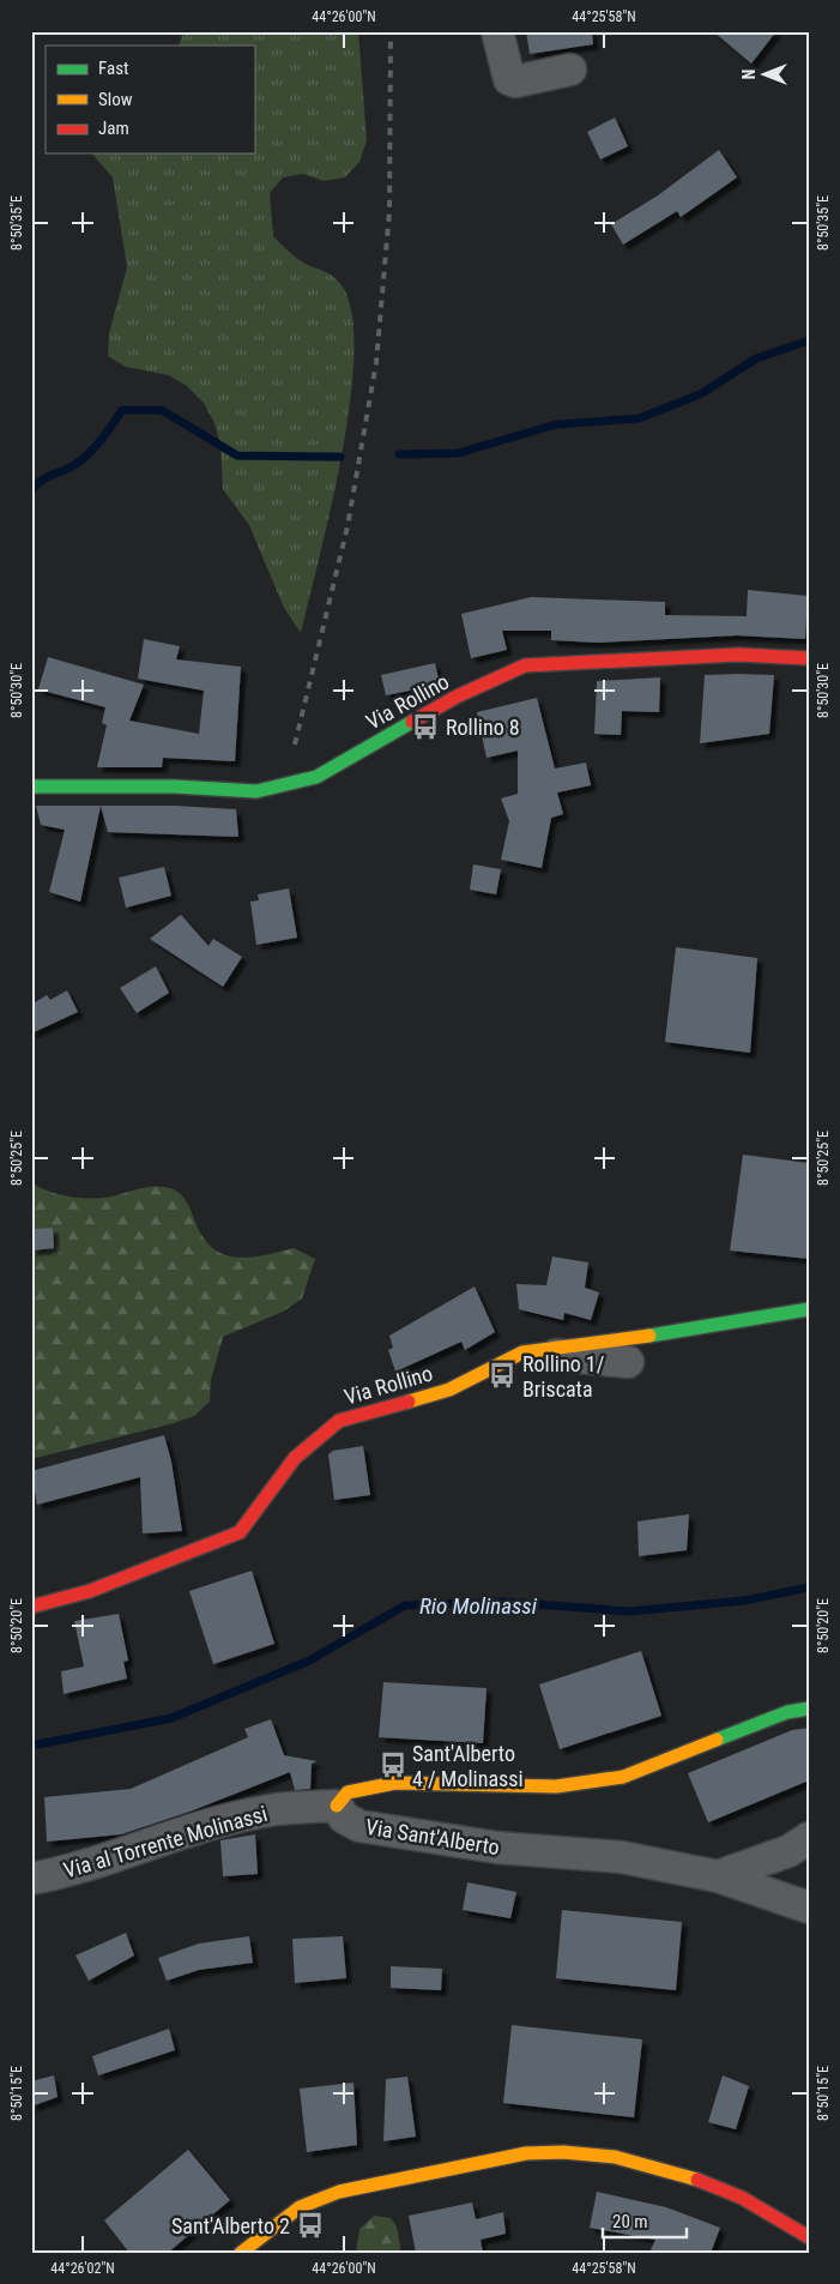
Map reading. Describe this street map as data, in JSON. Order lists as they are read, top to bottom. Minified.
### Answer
{"streets":{"street":["Via Rollino","Via Sant'Alberto","Via al Torrente Molinassi"]},"crossings":[["Via Sant'Alberto","Via al Torrente Molinassi"]],"water":["Rio Molinassi"],"places":{"bus stop":["Rollino 8","Rollino 1/ Briscata","Sant'Alberto 4 / Molinassi","Sant'Alberto 2"]},"legend":["Fast","Slow","Jam"],"scale_bar":"20 m","north":"left","coordinates":["44°26'00\"N","44°25'58\"N","8°50'35\"E","8°50'30\"E","8°50'25\"E","8°50'20\"E","8°50'15\"E","44°26'02\"N"]}
